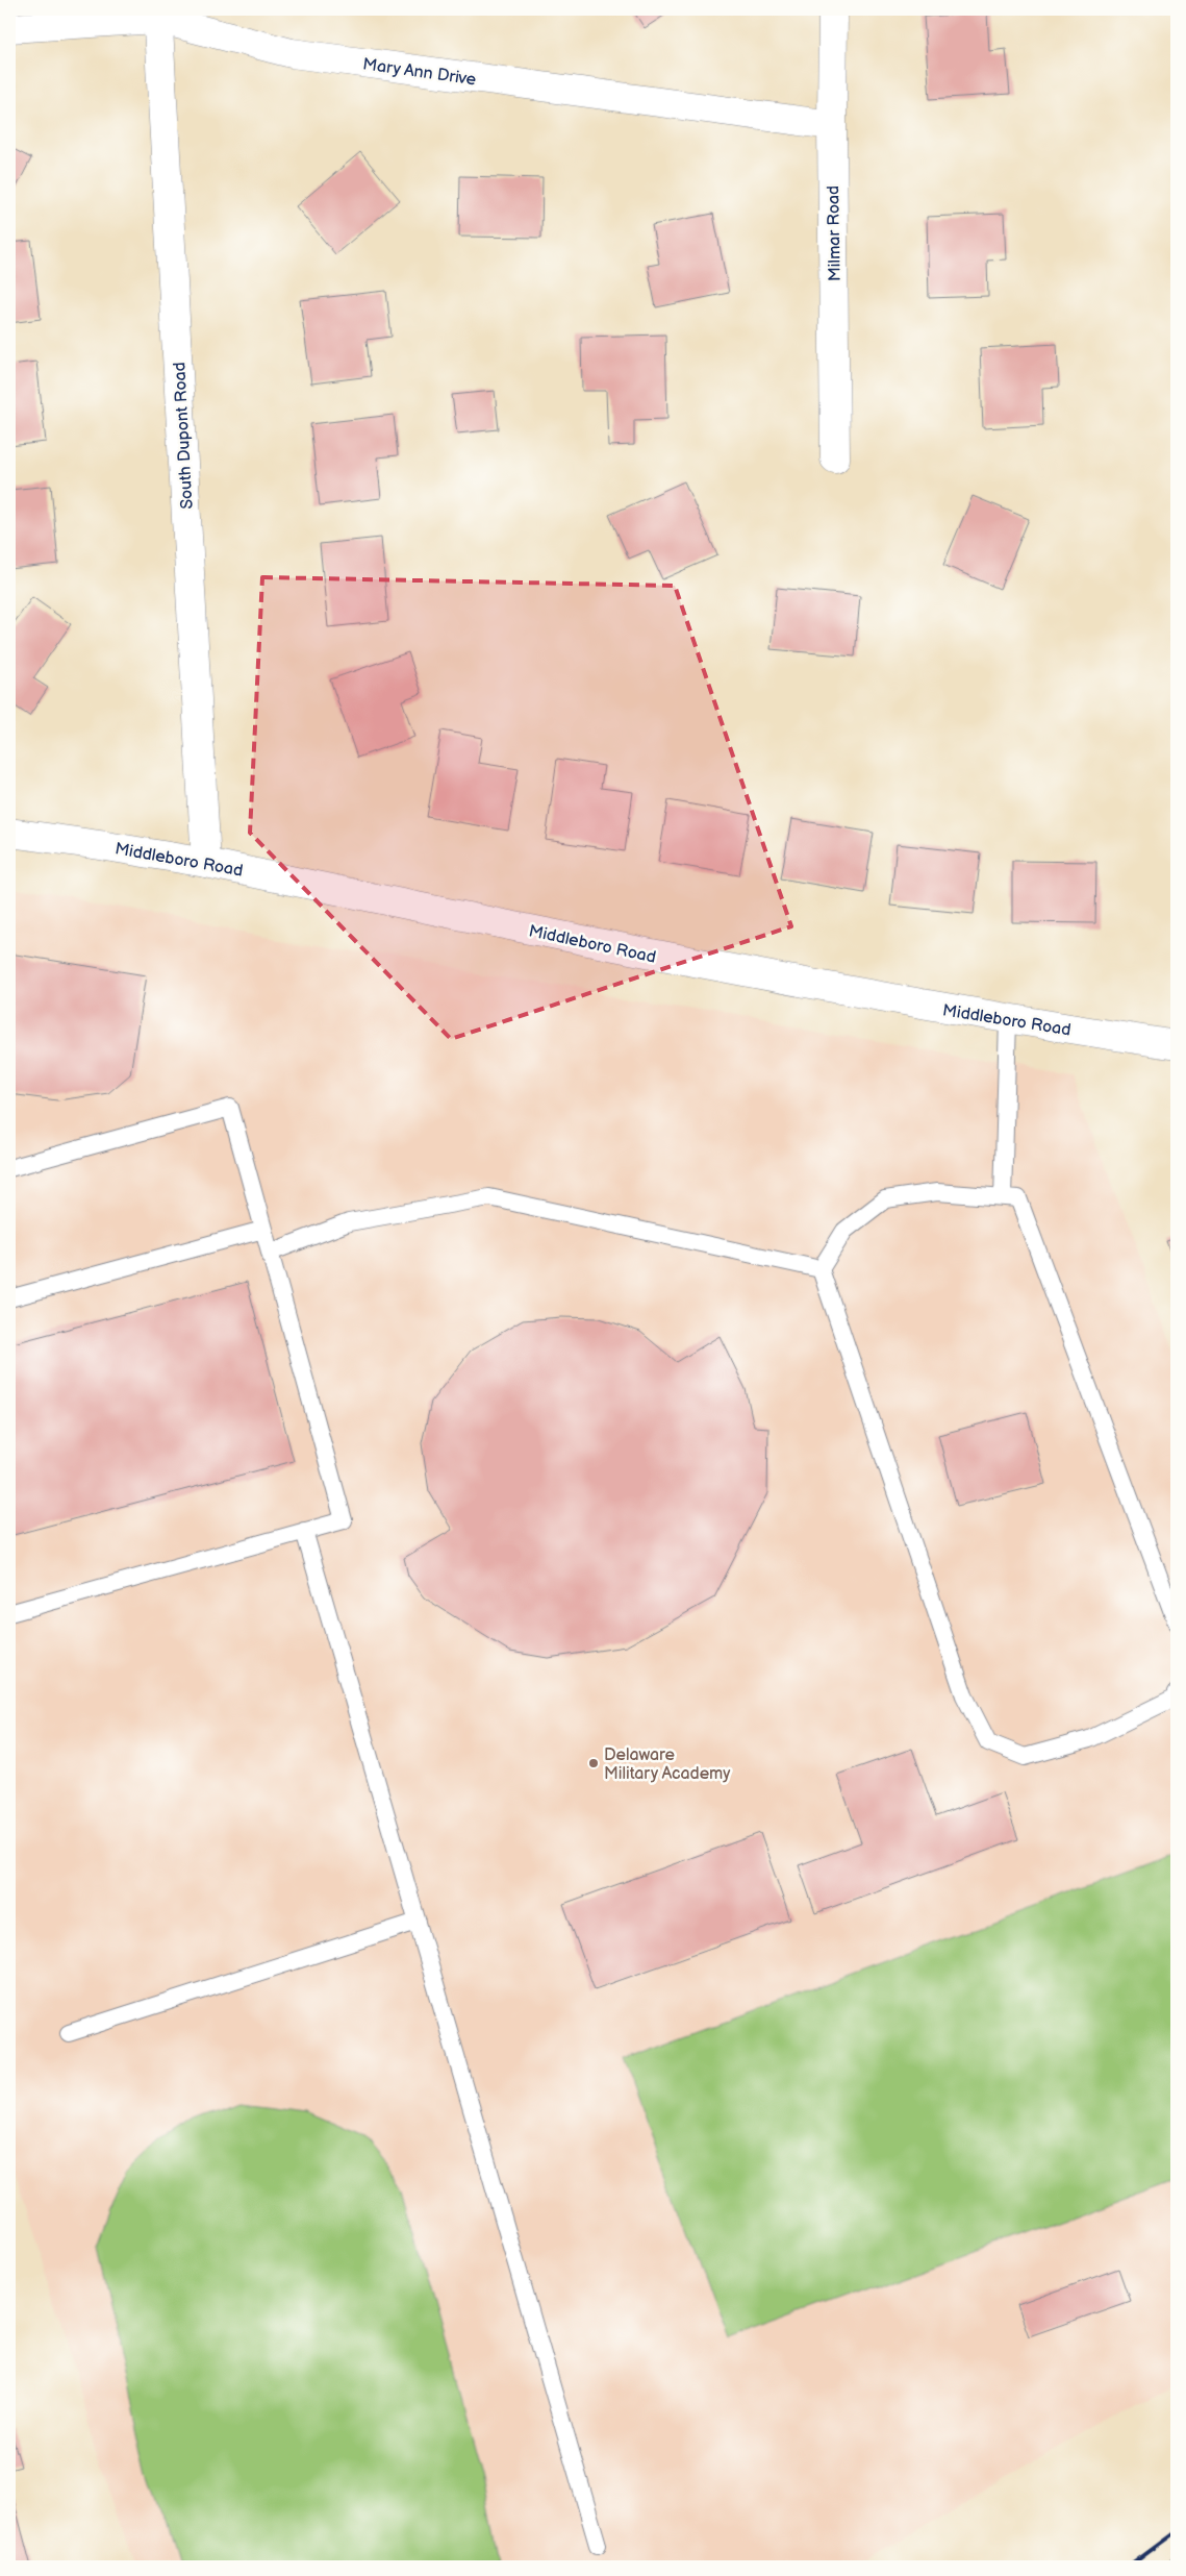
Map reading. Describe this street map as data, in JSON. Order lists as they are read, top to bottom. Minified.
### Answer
{"streets":{"street":["Mary Ann Drive","Milmar Road","South Dupont Road","Middleboro Road"]},"crossings":[["Mary Ann Drive","Milmar Road"],["Mary Ann Drive","South Dupont Road"],["South Dupont Road","Middleboro Road"]],"places":["Delaware Military Academy"]}
